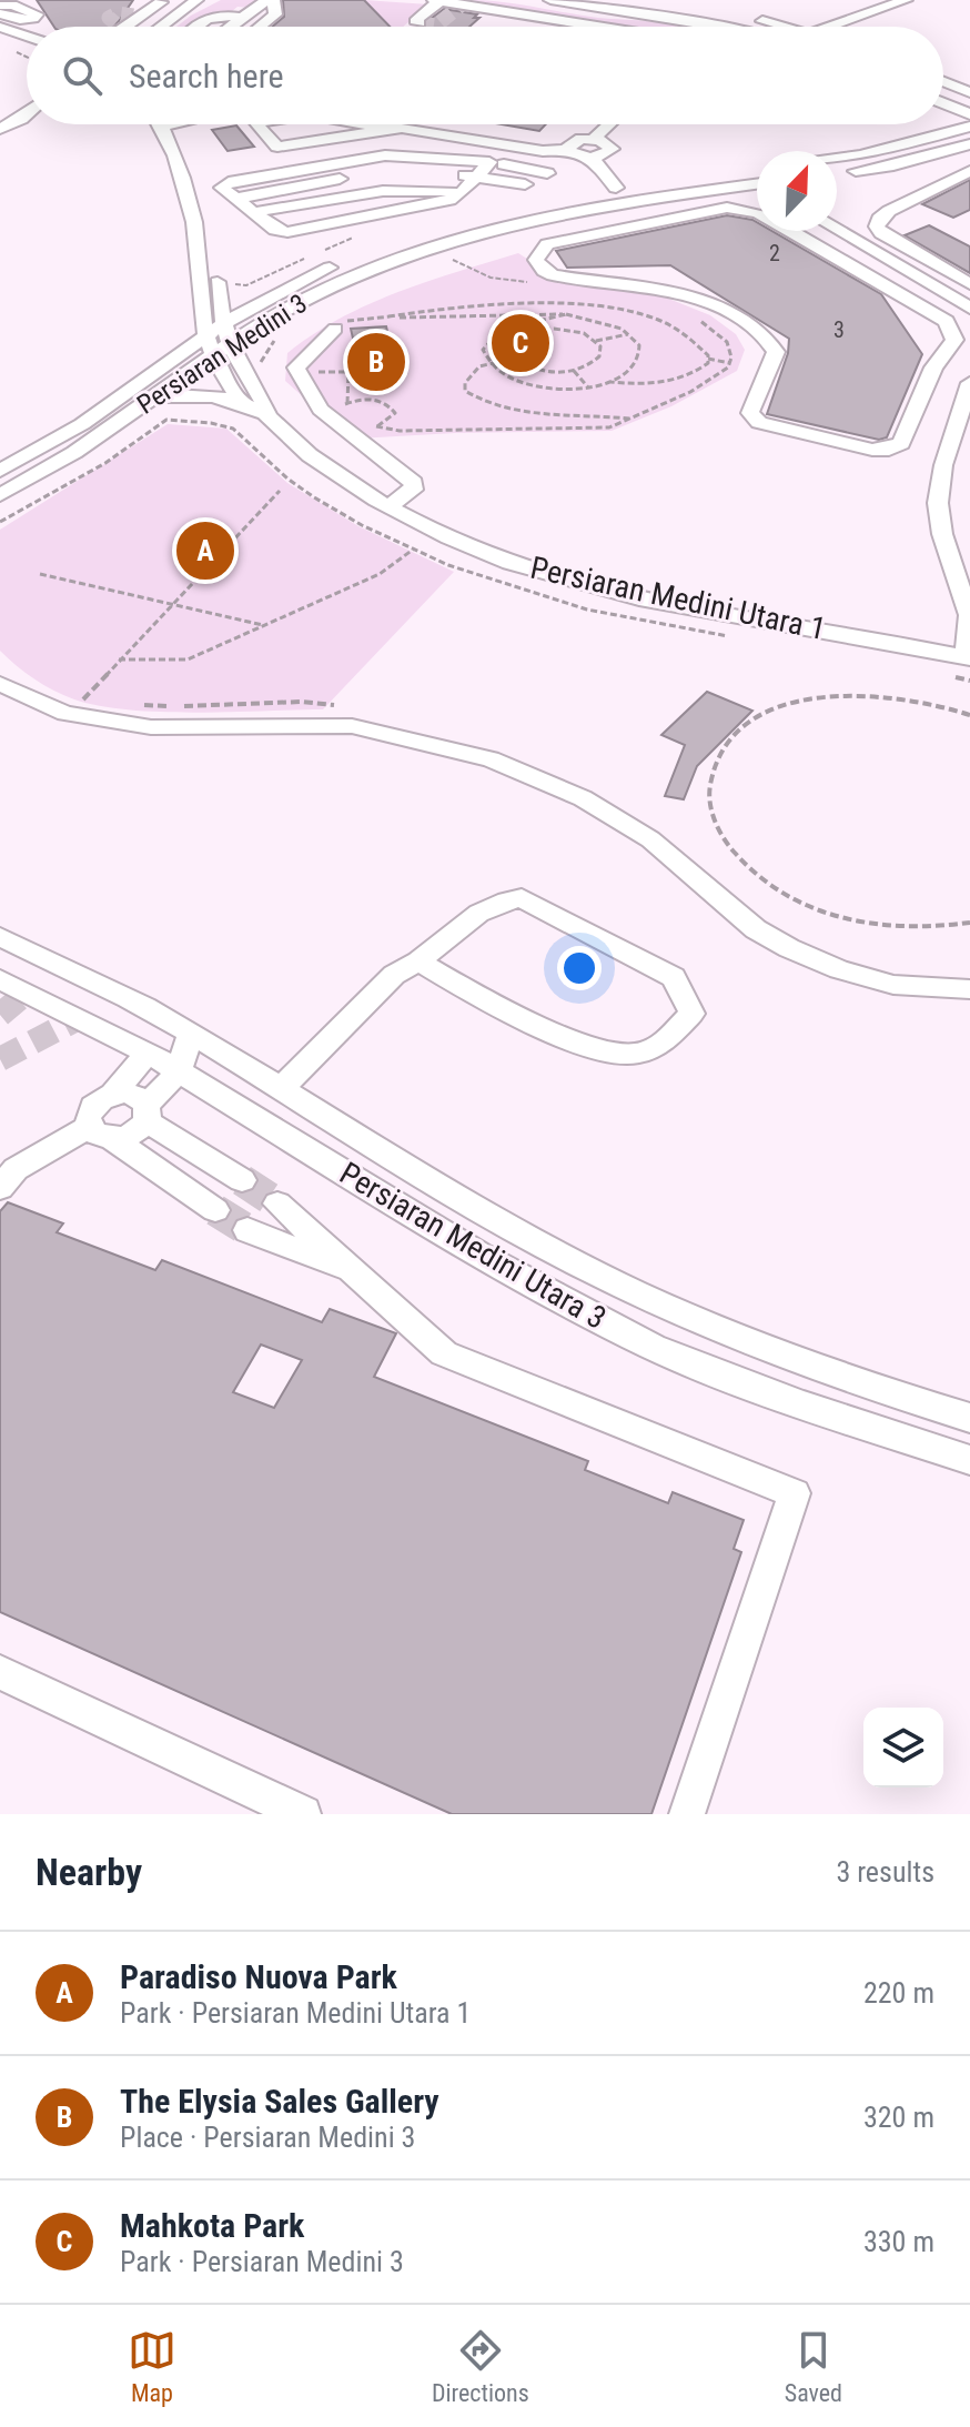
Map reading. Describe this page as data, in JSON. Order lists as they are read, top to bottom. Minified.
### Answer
{"streets":{"street":["Persiaran Medini 3","Persiaran Medini Utara 1","Persiaran Medini Utara 3"]},"crossings":[["Persiaran Medini 3","Persiaran Medini Utara 1"]],"house_numbers":["2","3"],"north":"top right","page":{"search":"Search here","pins":["C","B","A"],"heading":["Nearby","3 results"],"list":[{"mark":"A","name":"Paradiso Nuova Park","note":"Park · Persiaran Medini Utara 1","value":"220 m"},{"mark":"B","name":"The Elysia Sales Gallery","note":"Place · Persiaran Medini 3","value":"320 m"},{"mark":"C","name":"Mahkota Park","note":"Park · Persiaran Medini 3","value":"330 m"}],"nav":["Map","Directions","Saved"]}}
